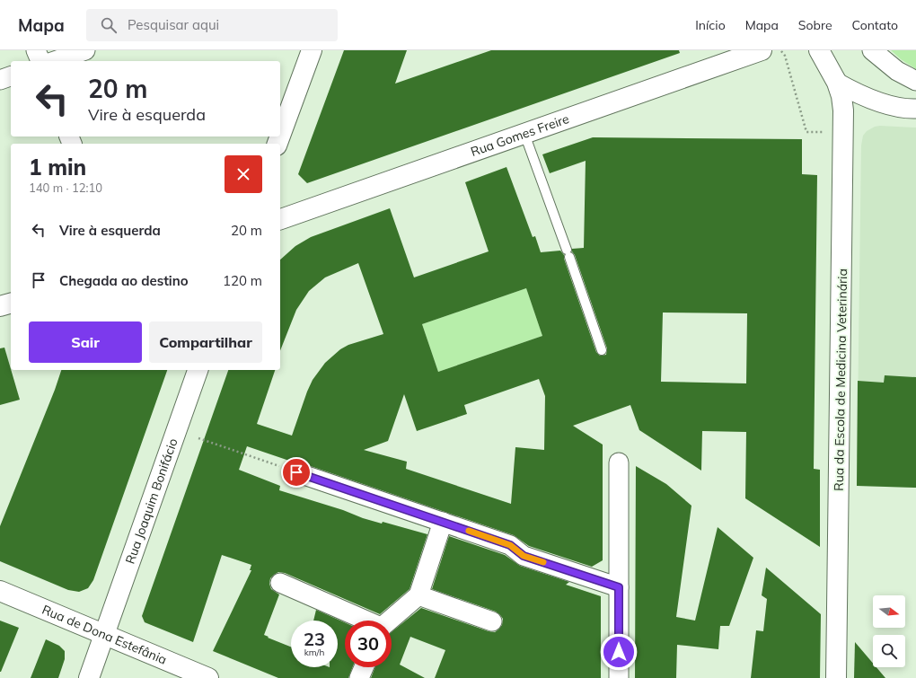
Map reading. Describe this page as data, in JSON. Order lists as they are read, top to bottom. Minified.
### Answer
{"streets":{"street":["Rua Gomes Freire","Rua da Escola de Medicina Veterinária","Rua Joaquim Bonifácio","Rua de Dona Estefânia"]},"crossings":[["Rua Joaquim Bonifácio","Rua de Dona Estefânia"]],"north":"right","page":{"header":"Mapa","search":"Pesquisar aqui","nav":["Início","Mapa","Sobre","Contato"],"turn":["20 m","Vire à esquerda"],"heading":["1 min","140 m · 12:10"],"list":[{"name":"Vire à esquerda","value":"20 m"},{"name":"Chegada ao destino","value":"120 m"}],"buttons":["Sair","Compartilhar"],"speed":"23 km/h","limit":"30"}}
